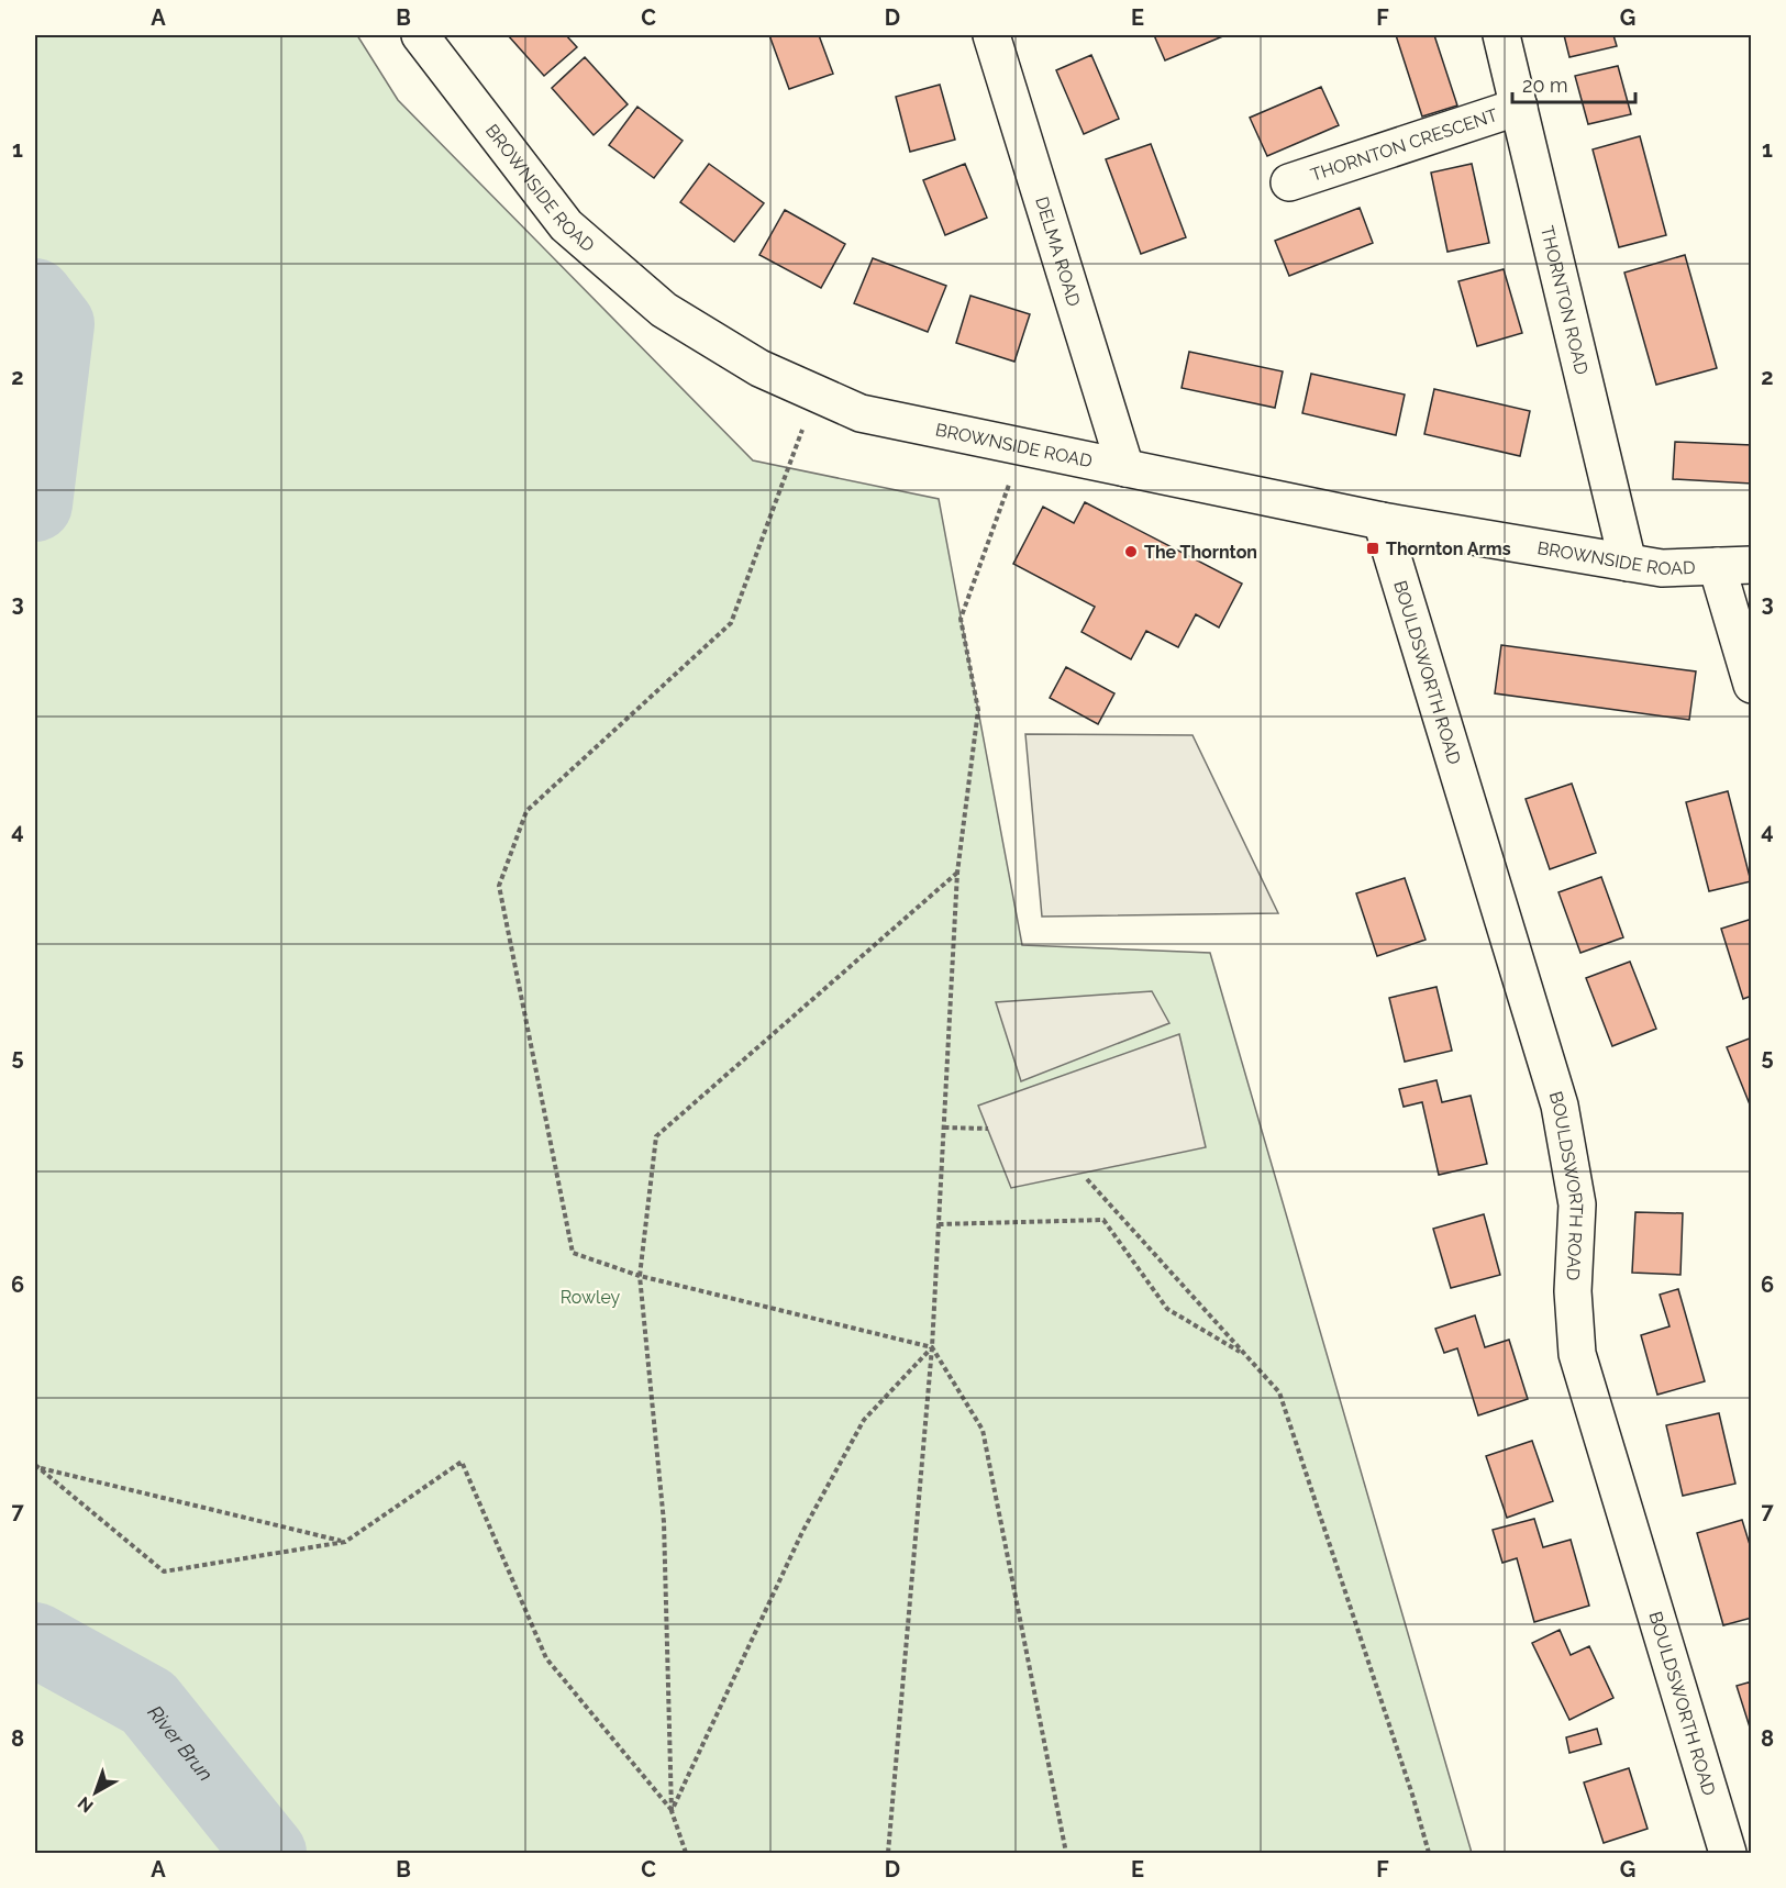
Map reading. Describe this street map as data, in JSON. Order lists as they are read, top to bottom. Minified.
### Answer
{"streets":{"street":["THORNTON CRESCENT","BROWNSIDE ROAD","DELMA ROAD","THORNTON ROAD","BOULDSWORTH ROAD"]},"crossings":[["THORNTON CRESCENT","THORNTON ROAD"],["BROWNSIDE ROAD","DELMA ROAD"],["BROWNSIDE ROAD","THORNTON ROAD"],["BROWNSIDE ROAD","BOULDSWORTH ROAD"]],"water":["River Brun"],"parks":["Rowley"],"places":{"transit":["Thornton Arms"],"other":["The Thornton"]},"scale_bar":"20 m","north":"bottom left","grid":{"columns":["A","B","C","D","E","F","G"],"rows":["1","2","3","4","5","6","7","8"]}}
